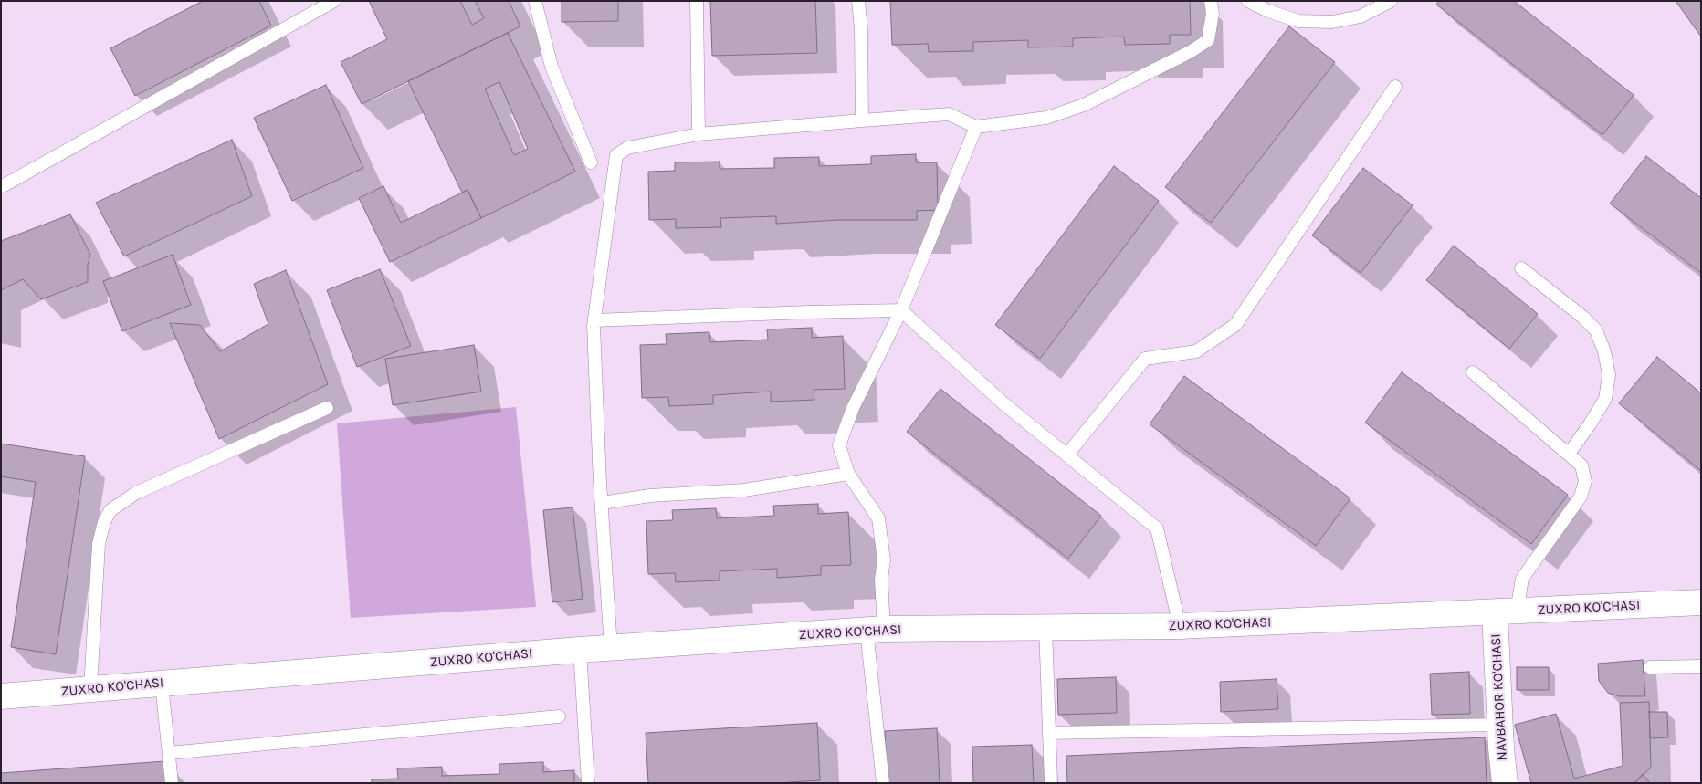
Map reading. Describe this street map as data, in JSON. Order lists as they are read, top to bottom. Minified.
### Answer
{"streets":{"street":["ZUXRO KO'CHASI","NAVBAHOR KO'CHASI"]},"crossings":[["ZUXRO KO'CHASI","NAVBAHOR KO'CHASI"]]}
